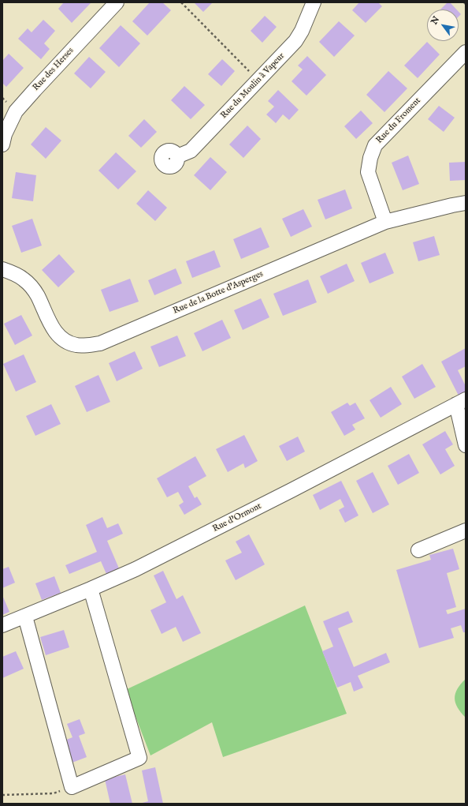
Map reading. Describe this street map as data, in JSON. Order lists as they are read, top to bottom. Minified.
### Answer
{"streets":{"street":["Rue des Herses","Rue du Moulin à Vapeur","Rue du Froment","Rue de la Botte d'Asperges","Rue d'Ormont"]},"crossings":[["Rue du Froment","Rue de la Botte d'Asperges"]],"north":"top left"}
